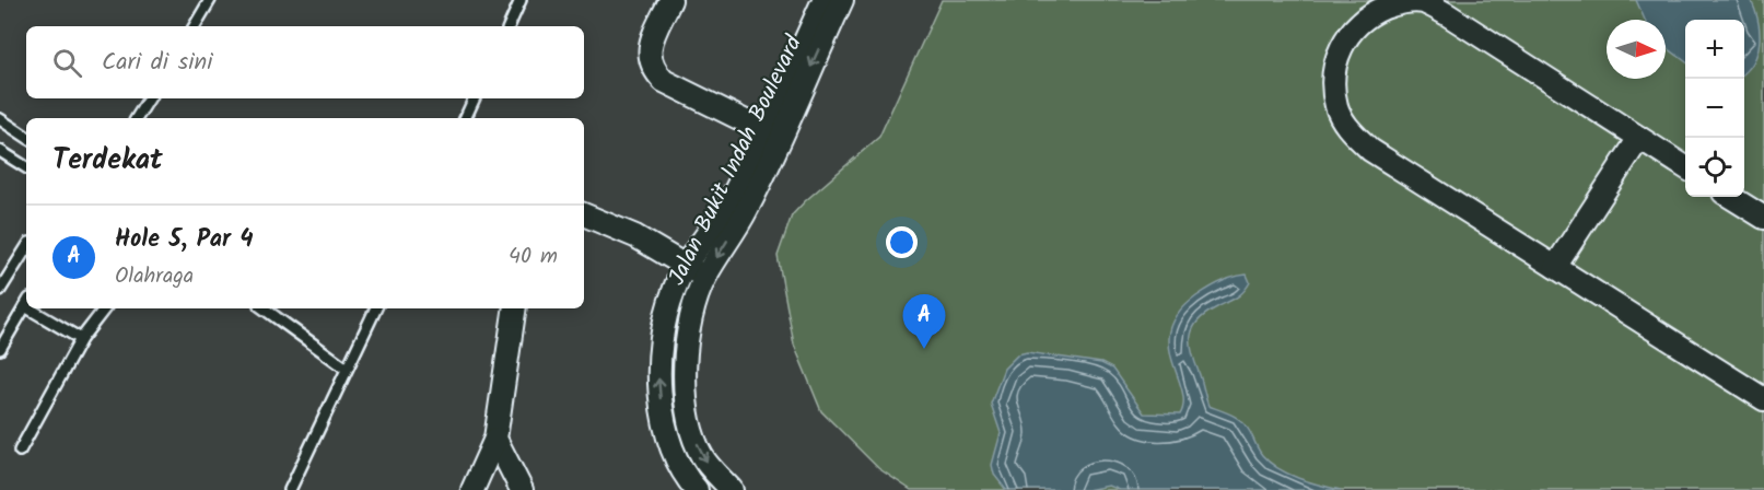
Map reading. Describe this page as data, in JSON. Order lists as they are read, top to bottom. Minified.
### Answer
{"streets":{"street":["Jalan Bukit Indah Boulevard"]},"north":"right","page":{"map_buttons":["+","−"],"search":"Cari di sini","heading":"Terdekat","list":[{"mark":"A","name":"Hole 5, Par 4","note":"Olahraga","value":"40 m"}],"pins":"A"}}
